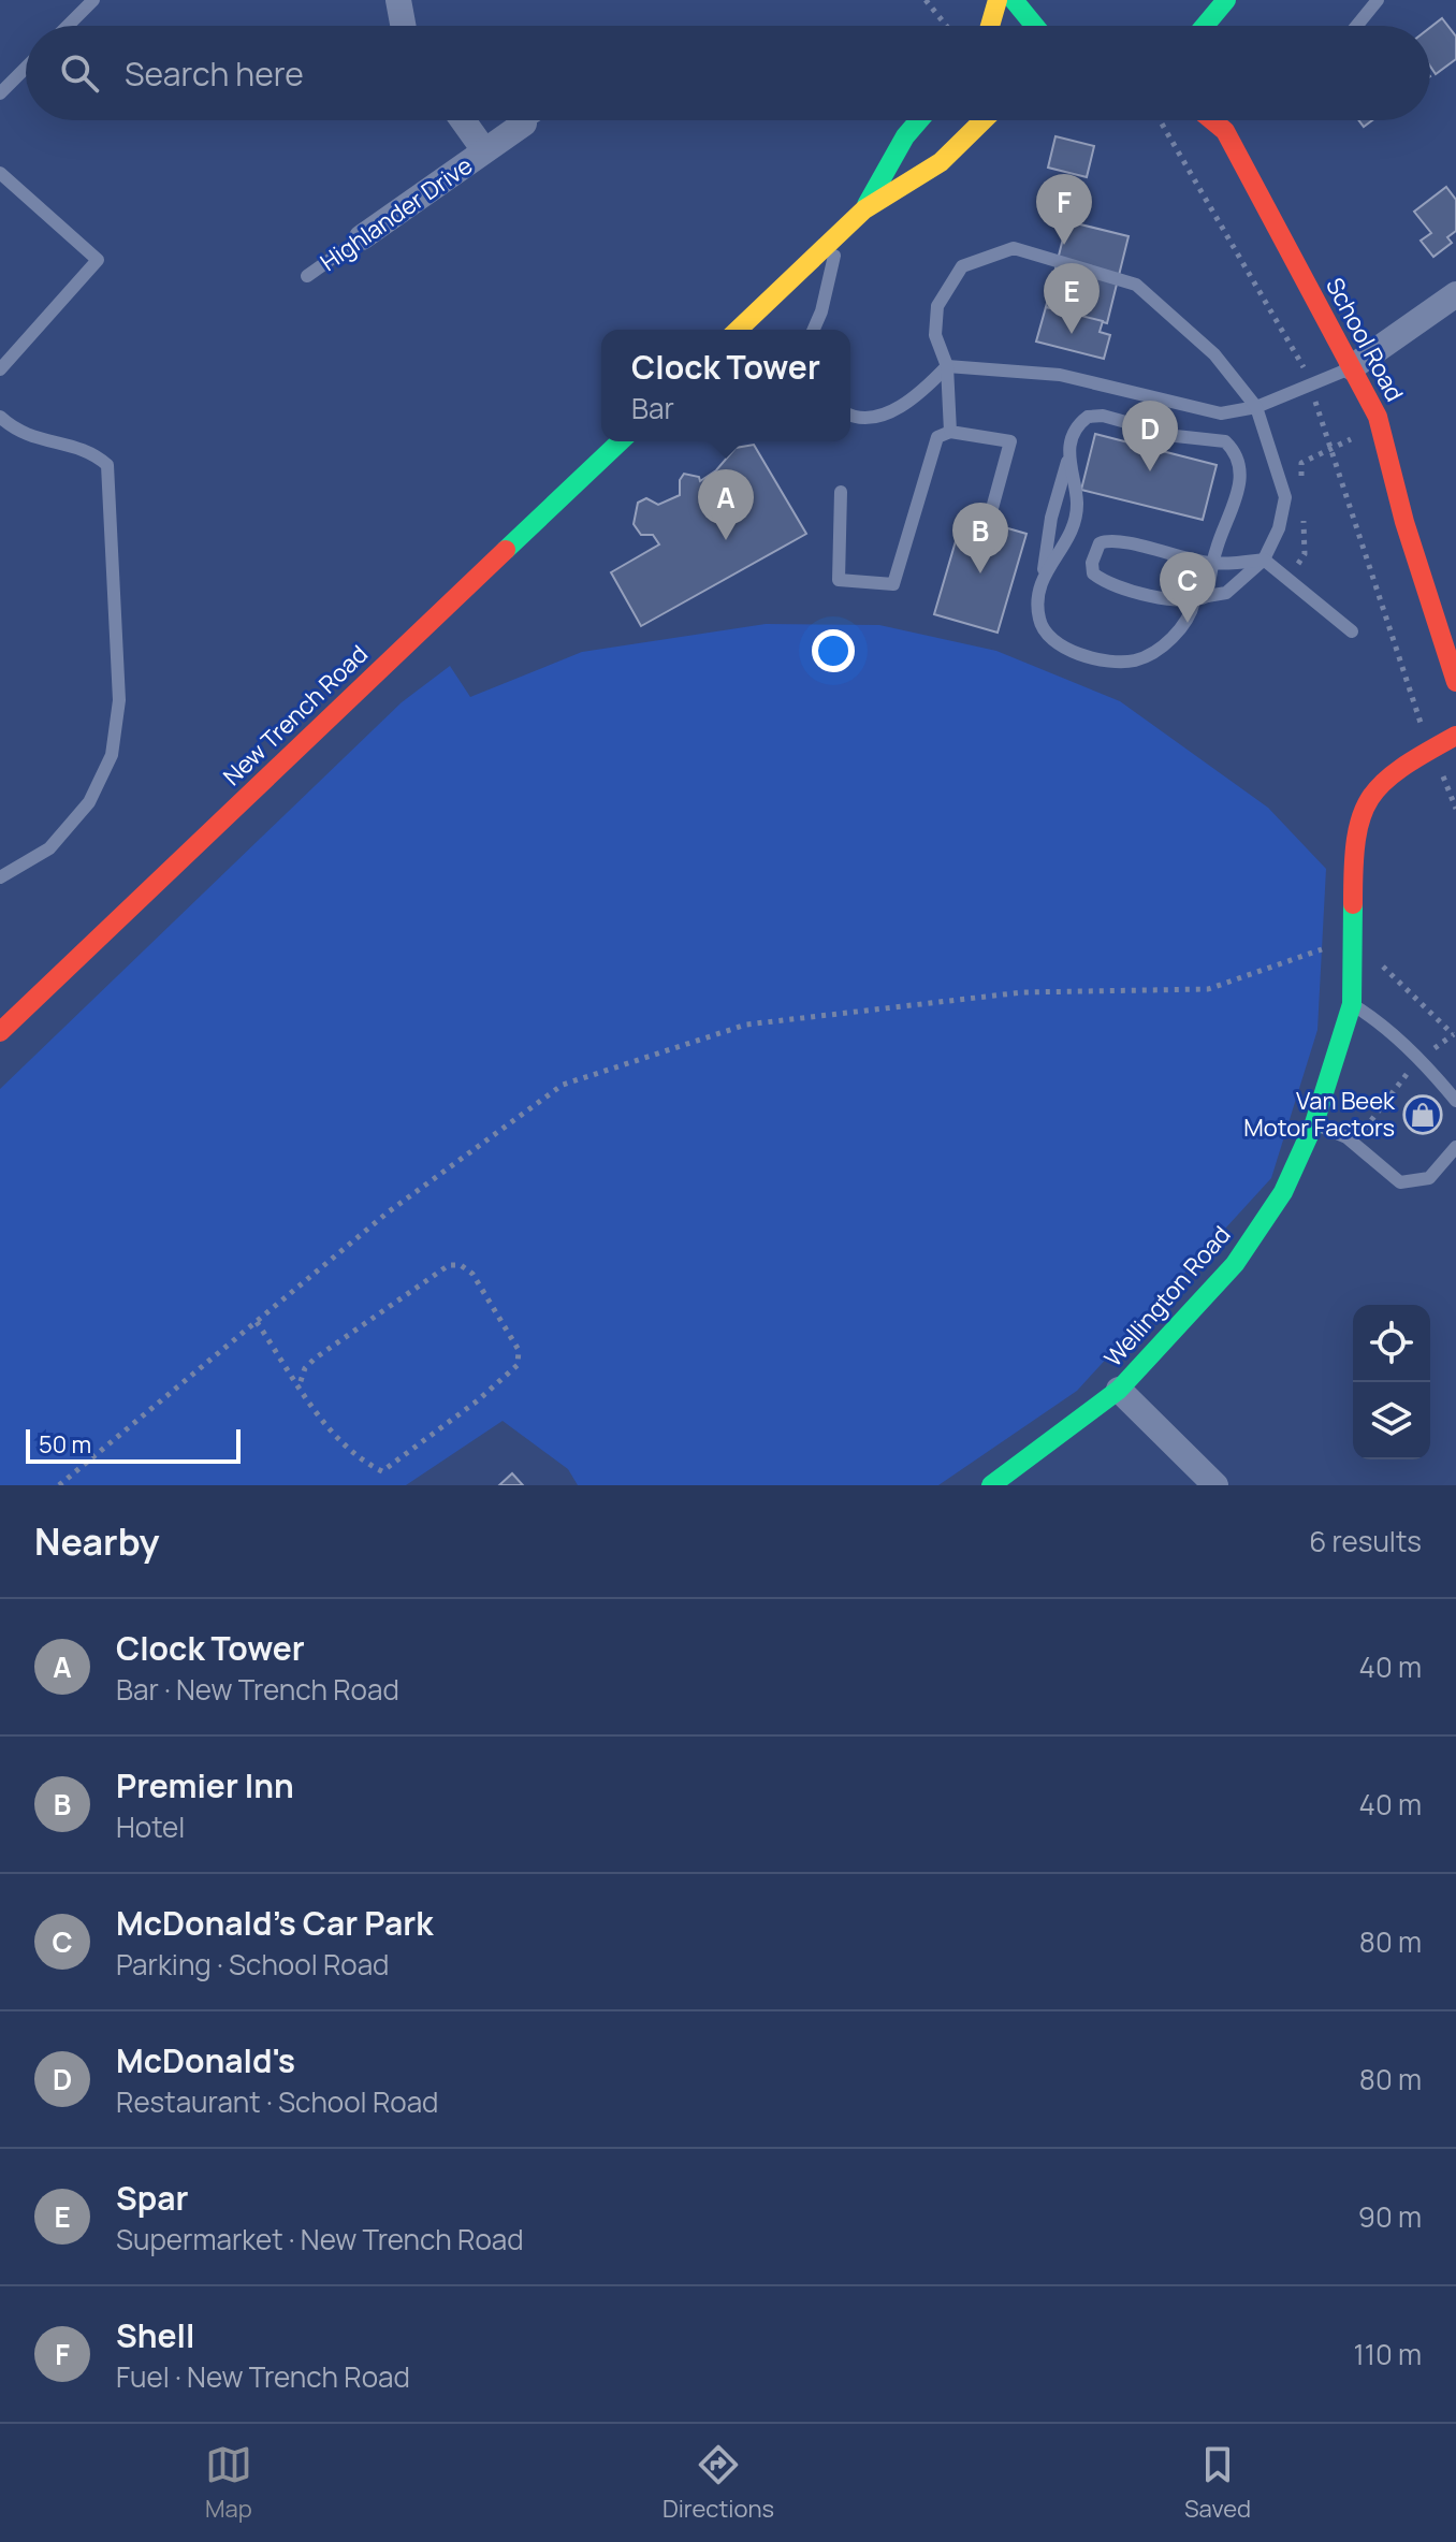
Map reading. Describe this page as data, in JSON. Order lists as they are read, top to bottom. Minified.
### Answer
{"streets":{"main road":["School Road","New Trench Road","Wellington Road"],"street":["Highlander Drive"]},"places":{"shop":["Van Beek Motor Factors"]},"scale_bar":"50 m","page":{"search":"Search here","pins":["F","E","D","A","B","C"],"popup":["Clock Tower","Bar"],"scale":"50 m","heading":["Nearby","6 results"],"list":[{"mark":"A","name":"Clock Tower","note":"Bar · New Trench Road","value":"40 m"},{"mark":"B","name":"Premier Inn","note":"Hotel","value":"40 m"},{"mark":"C","name":"McDonald's Car Park","note":"Parking · School Road","value":"80 m"},{"mark":"D","name":"McDonald's","note":"Restaurant · School Road","value":"80 m"},{"mark":"E","name":"Spar","note":"Supermarket · New Trench Road","value":"90 m"},{"mark":"F","name":"Shell","note":"Fuel · New Trench Road","value":"110 m"}],"nav":["Map","Directions","Saved"]}}
